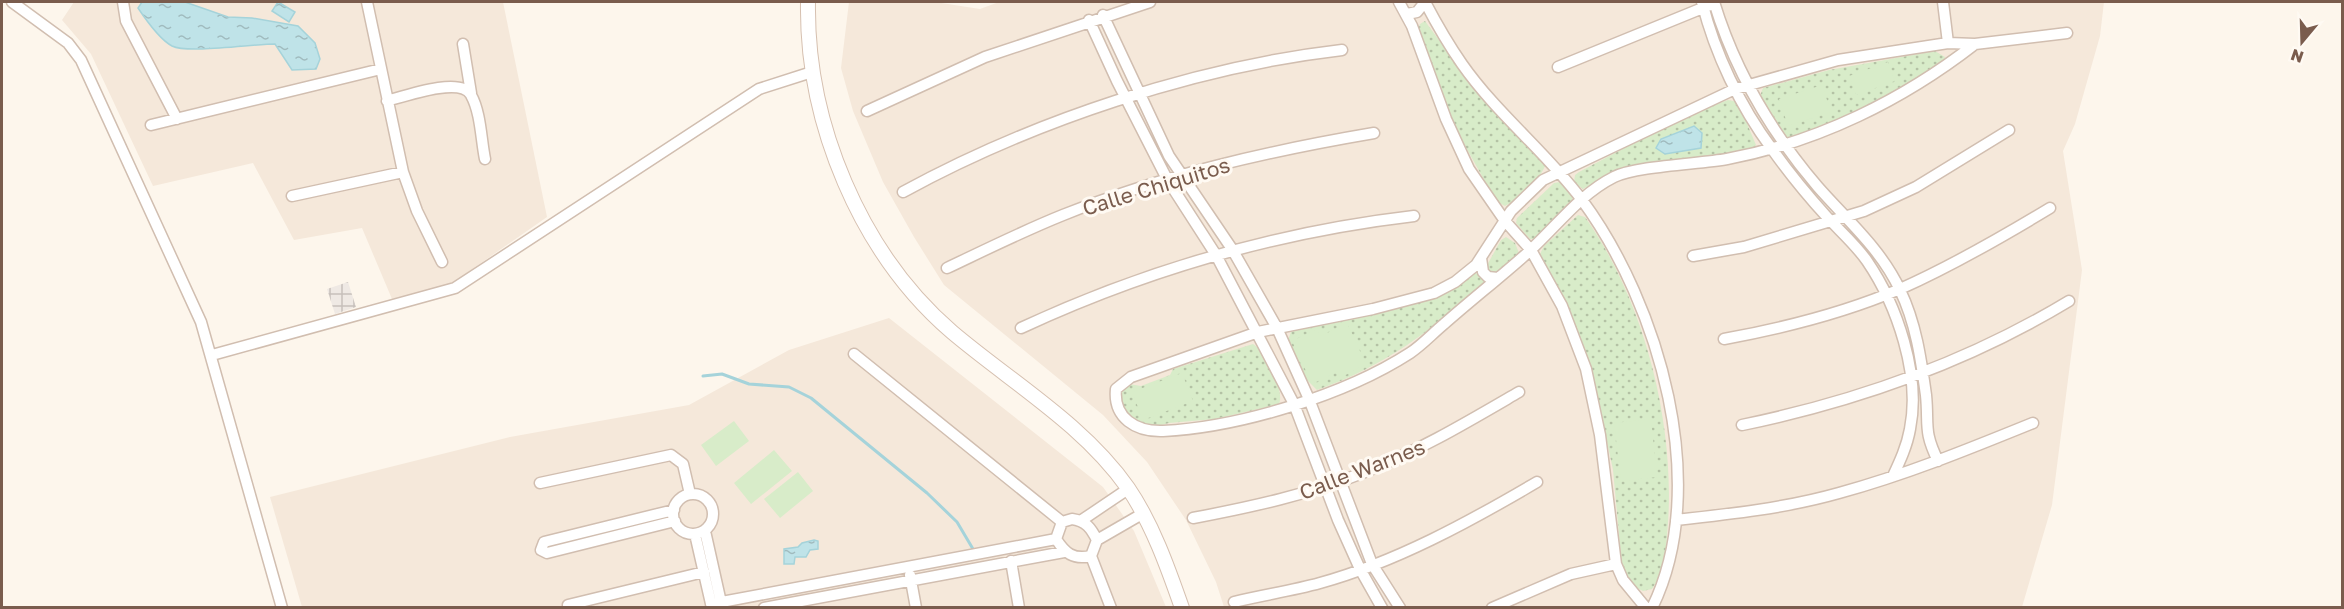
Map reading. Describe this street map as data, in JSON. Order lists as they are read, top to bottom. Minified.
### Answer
{"streets":{"street":["Calle Chiquitos","Calle Warnes"]},"north":"bottom"}
